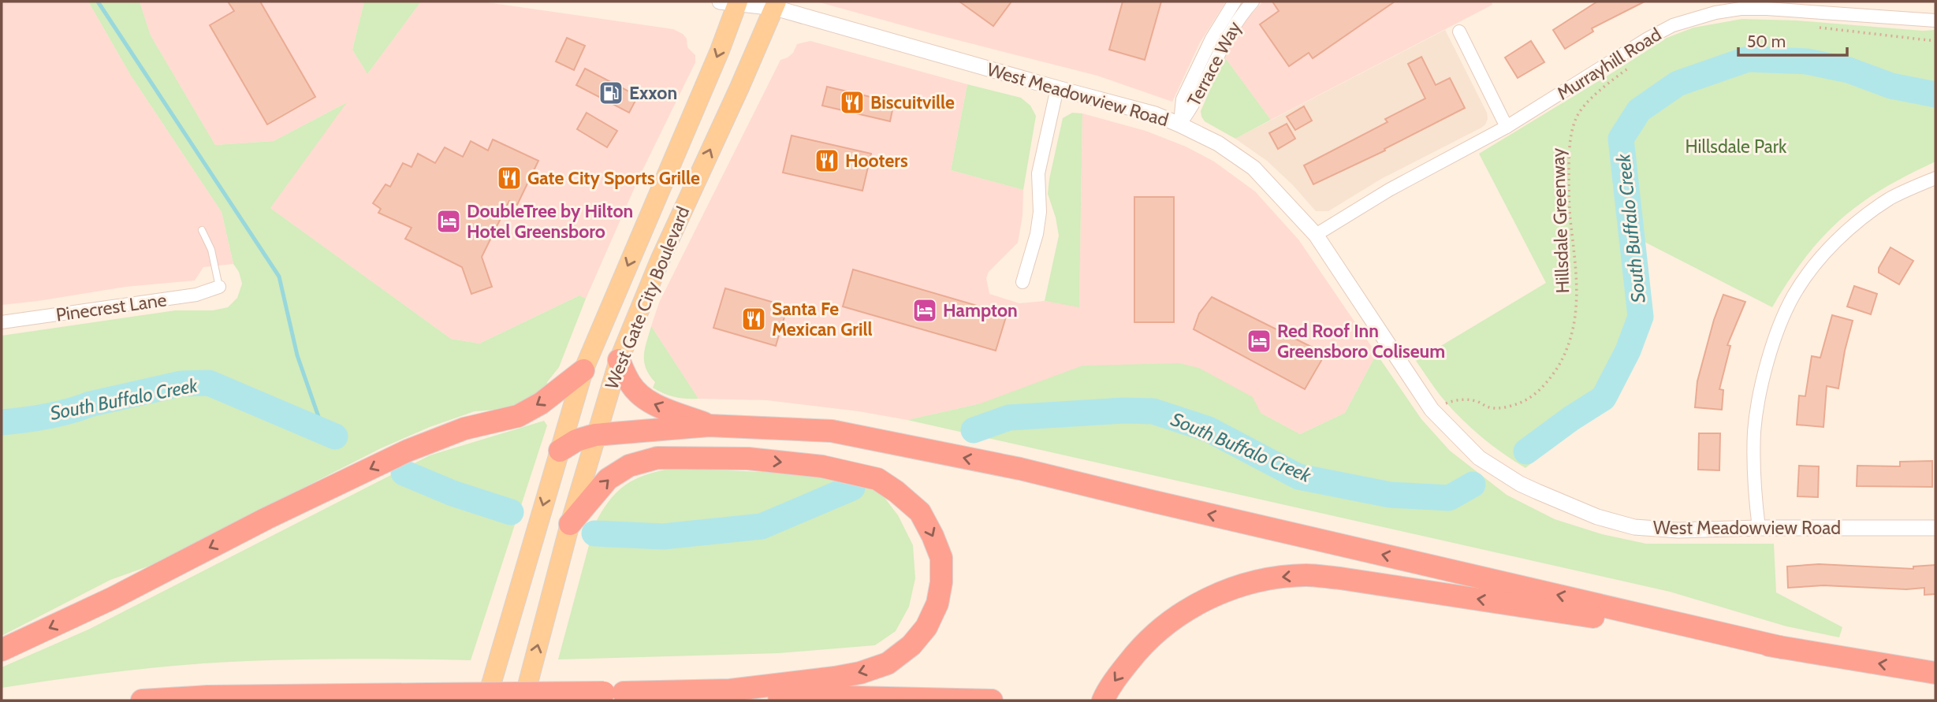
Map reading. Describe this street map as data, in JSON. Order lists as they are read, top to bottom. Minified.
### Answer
{"streets":{"main road":["West Gate City Boulevard"],"street":["Terrace Way","Murrayhill Road","West Meadowview Road","Pinecrest Lane"],"path":["Hillsdale Greenway"]},"crossings":[["Terrace Way","West Meadowview Road"],["Murrayhill Road","West Meadowview Road"],["West Meadowview Road","Hillsdale Greenway"],["West Meadowview Road","West Gate City Boulevard"]],"water":["South Buffalo Creek"],"parks":["Hillsdale Park"],"places":{"fuel station":["Exxon"],"restaurant":["Biscuitville","Hooters","Gate City Sports Grille","Santa Fe Mexican Grill"],"hotel":["DoubleTree by Hilton Hotel Greensboro","Hampton","Red Roof Inn Greensboro Coliseum"]},"scale_bar":"50 m"}
